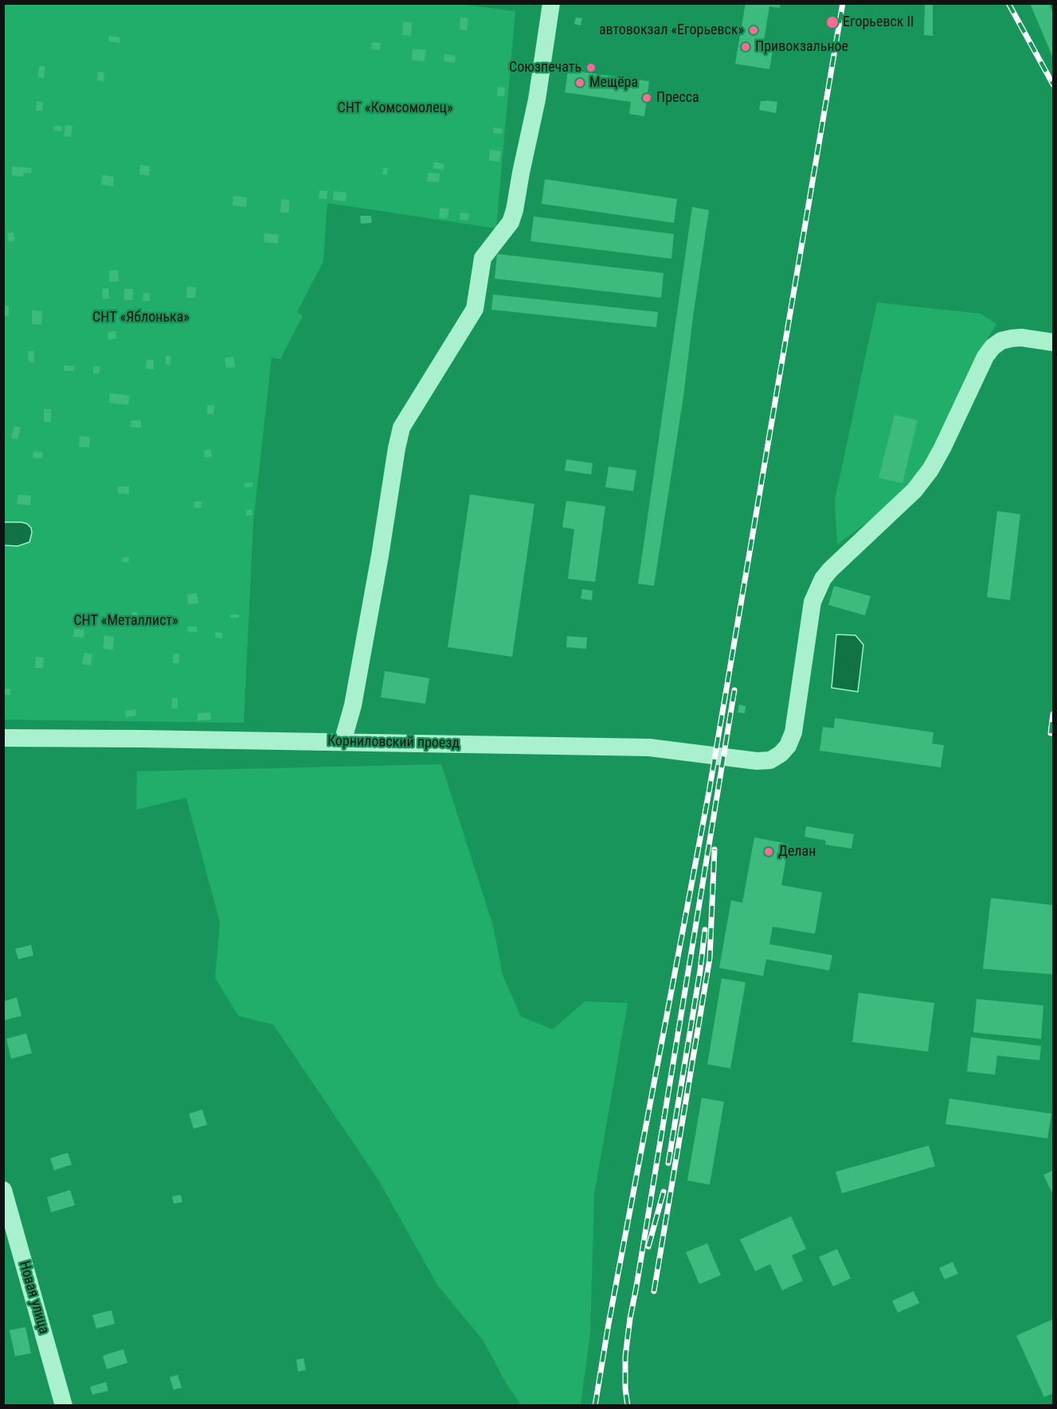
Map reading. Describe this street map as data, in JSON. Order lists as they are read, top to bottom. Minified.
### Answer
{"streets":{"street":["Корниловский проезд","Новая улица"]},"parks":["СНТ «Комсомолец»","СНТ «Яблонька»","СНТ «Металлист»"],"places":["Егорьевск II","автовокзал «Егорьевск»","Привокзальное","Союзпечать","Мещёра","Пресса","Делан"]}
